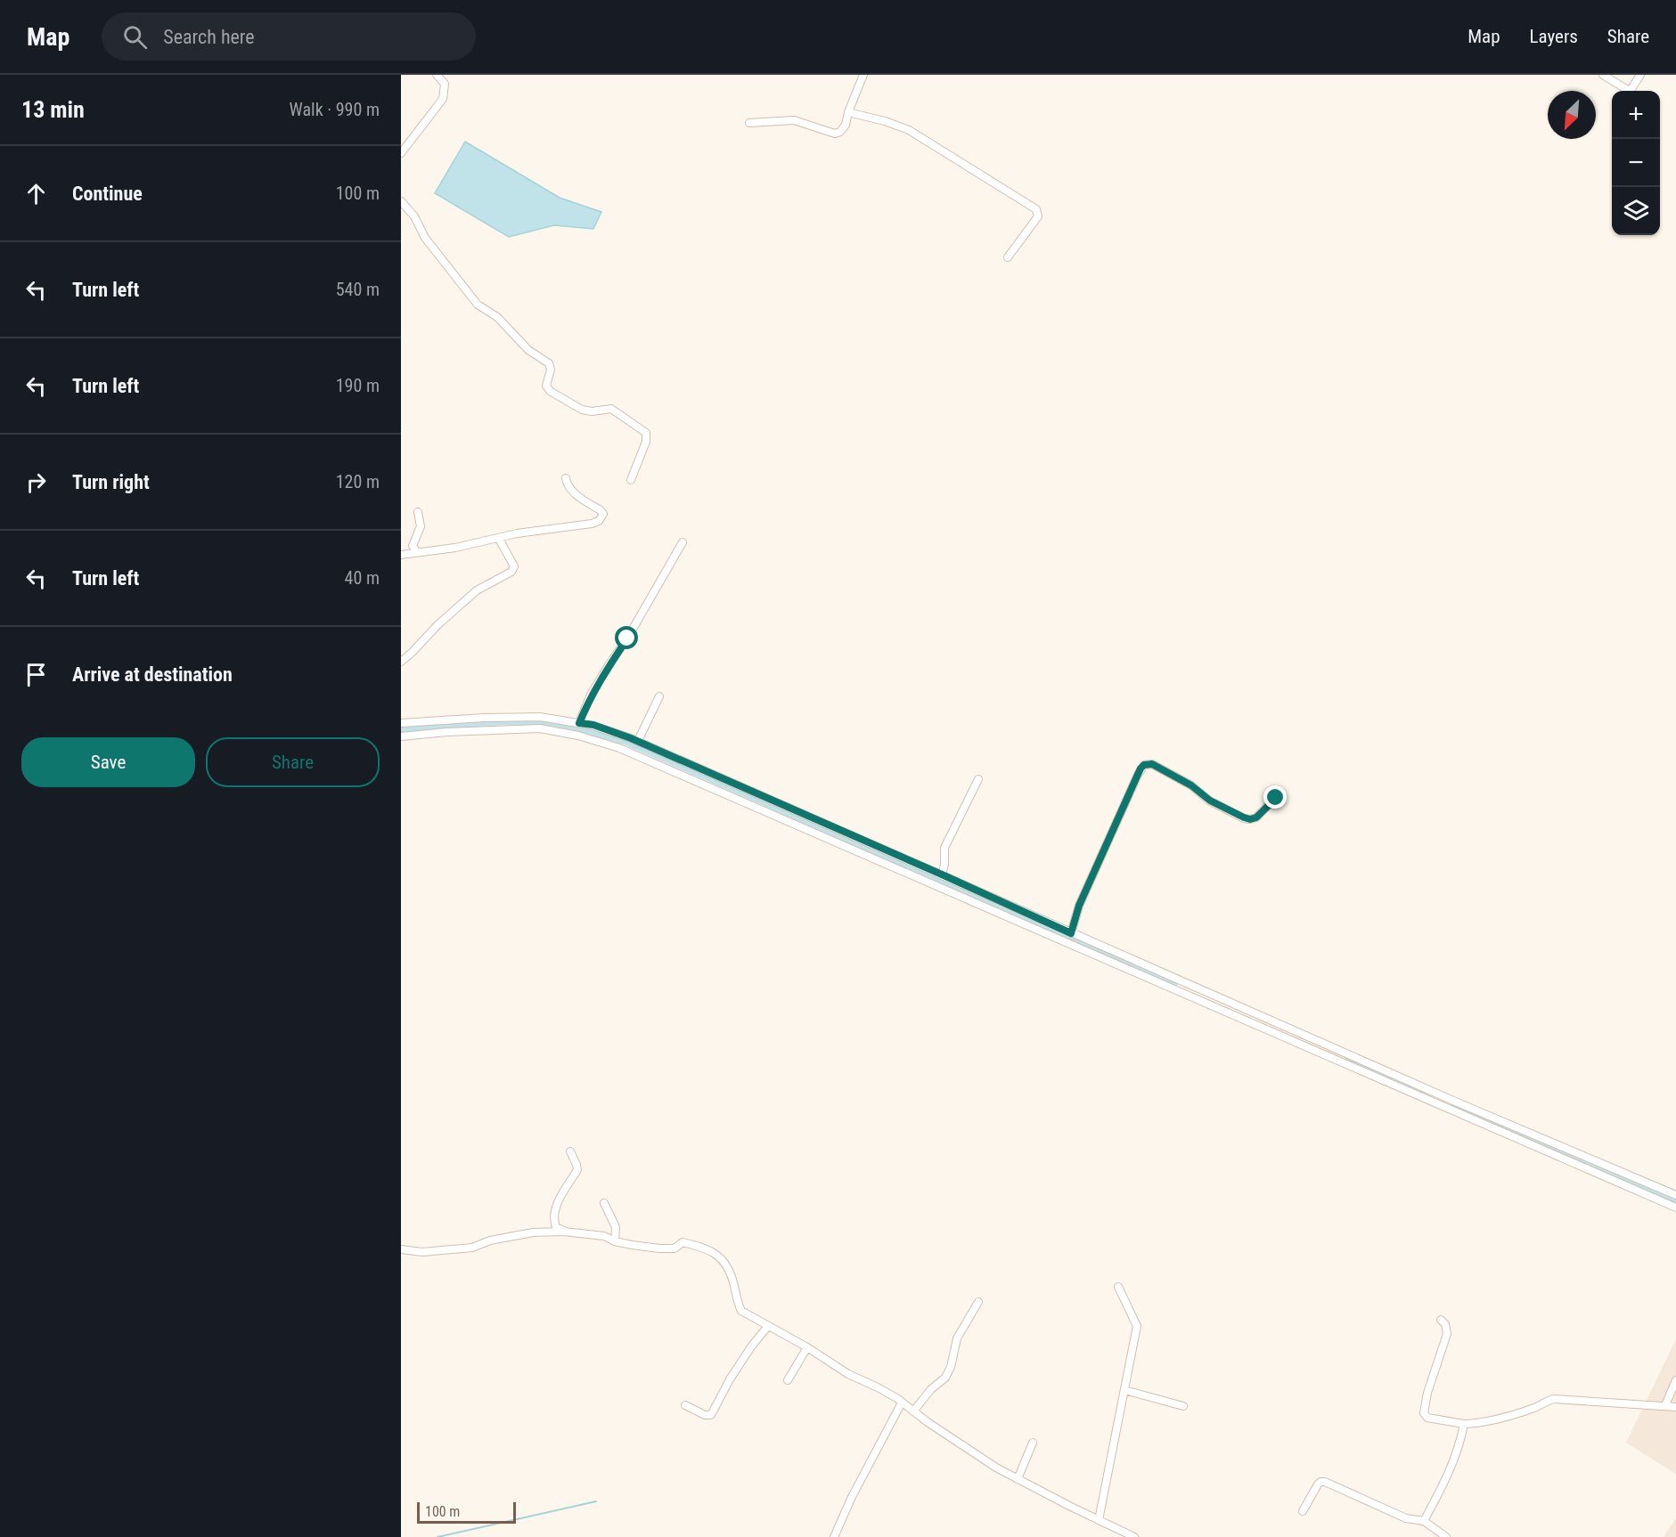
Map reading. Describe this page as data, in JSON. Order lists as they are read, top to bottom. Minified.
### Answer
{"scale_bar":"100 m","north":"bottom left","page":{"header":"Map","search":"Search here","nav":["Map","Layers","Share"],"heading":["13 min","Walk · 990 m"],"map_buttons":["+","−"],"list":[["Continue","100 m"],["Turn left","540 m"],["Turn left","190 m"],["Turn right","120 m"],["Turn left","40 m"],"Arrive at destination"],"buttons":["Save","Share"],"scale":"100 m"}}
